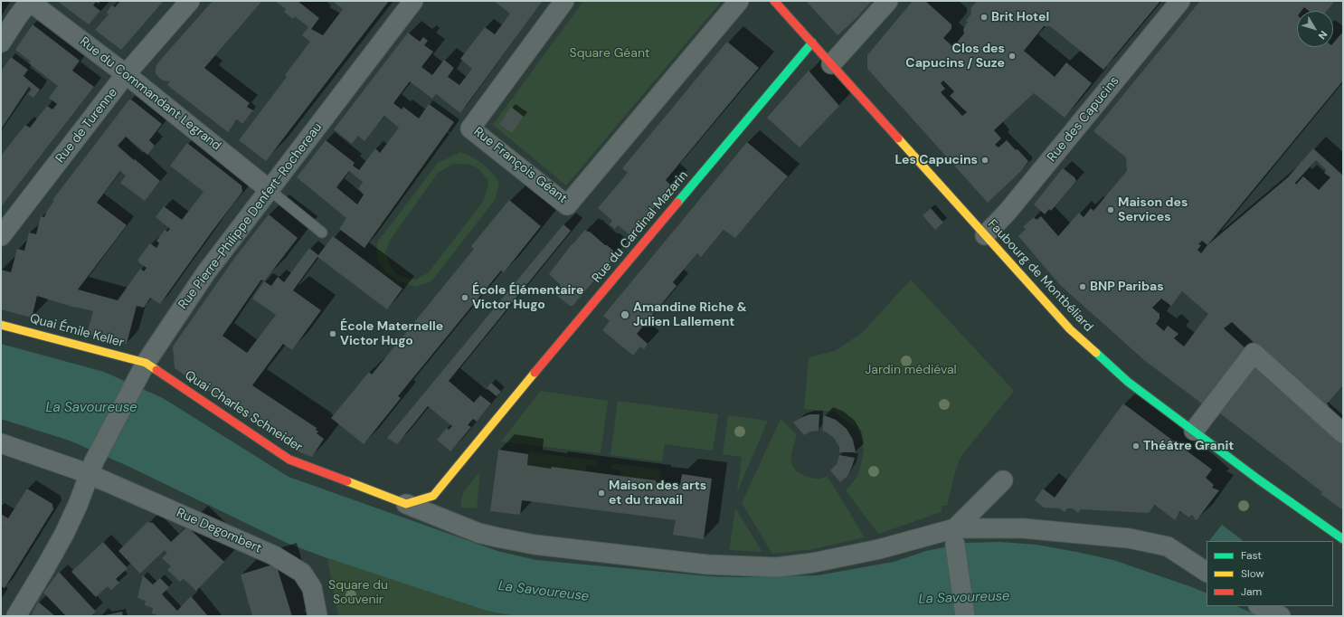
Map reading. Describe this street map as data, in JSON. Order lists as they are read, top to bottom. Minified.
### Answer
{"streets":{"street":["Rue du Commandant Legrand","Rue des Capucins","Rue de Turenne","Rue François Géant","Rue Pierre-Philippe Denfert-Rochereau","Rue du Cardinal Mazarin","Faubourg de Montbéliard","Quai Émile Keller","Quai Charles Schneider","Rue Degombert"]},"crossings":[["Rue du Commandant Legrand","Rue de Turenne"],["Rue du Commandant Legrand","Rue Pierre-Philippe Denfert-Rochereau"],["Rue des Capucins","Faubourg de Montbéliard"],["Rue Pierre-Philippe Denfert-Rochereau","Quai Émile Keller"],["Rue Pierre-Philippe Denfert-Rochereau","Quai Charles Schneider"],["Rue Pierre-Philippe Denfert-Rochereau","Rue Degombert"],["Rue du Cardinal Mazarin","Faubourg de Montbéliard"],["Rue du Cardinal Mazarin","Quai Charles Schneider"],["Quai Émile Keller","Quai Charles Schneider"]],"water":["La Savoureuse"],"parks":["Square Géant","Jardin médiéval","Square du Souvenir"],"places":["Brit Hotel","Clos des Capucins / Suze","Les Capucins","Maison des Services","BNP Paribas","École Élémentaire Victor Hugo","Amandine Riche & Julien Lallement","École Maternelle Victor Hugo","Théâtre Granit","Maison des arts et du travail"],"legend":["Fast","Slow","Jam"],"north":"bottom right"}
